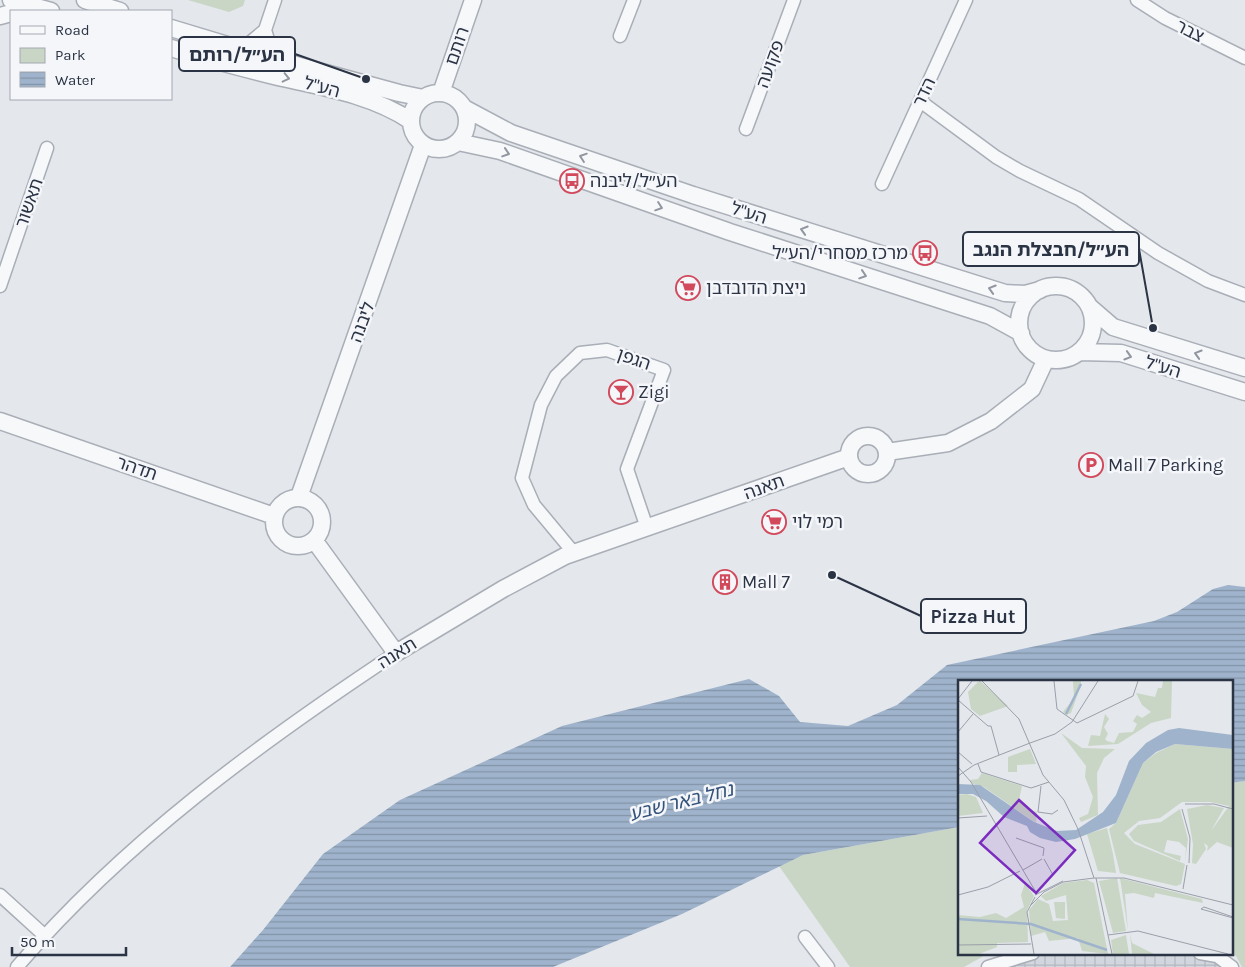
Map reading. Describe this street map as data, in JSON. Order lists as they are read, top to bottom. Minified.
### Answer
{"streets":{"street":["צבר","רותם","פקועה","הע\"ל","הדר","תאשור","ליבנה","הגפן","תדהר","תאנה"]},"crossings":[["רותם","הע\"ל"],["רותם","ליבנה"],["הע\"ל","ליבנה"],["ליבנה","תדהר"],["הגפן","תאנה"]],"water":["נחל באר שבע"],"places":{"other":["הע״ל/רותם","הע״ל/חבצלת הנגב","Pizza Hut"],"bus stop":["הע״ל/ליבנה","מרכז מסחרי/הע״ל"],"supermarket":["ניצת הדובדבן","רמי לוי"],"bar":["Zigi"],"parking":["Mall 7 Parking"],"building":["Mall 7"]},"legend":["Road","Park","Water"],"scale_bar":"50 m"}
